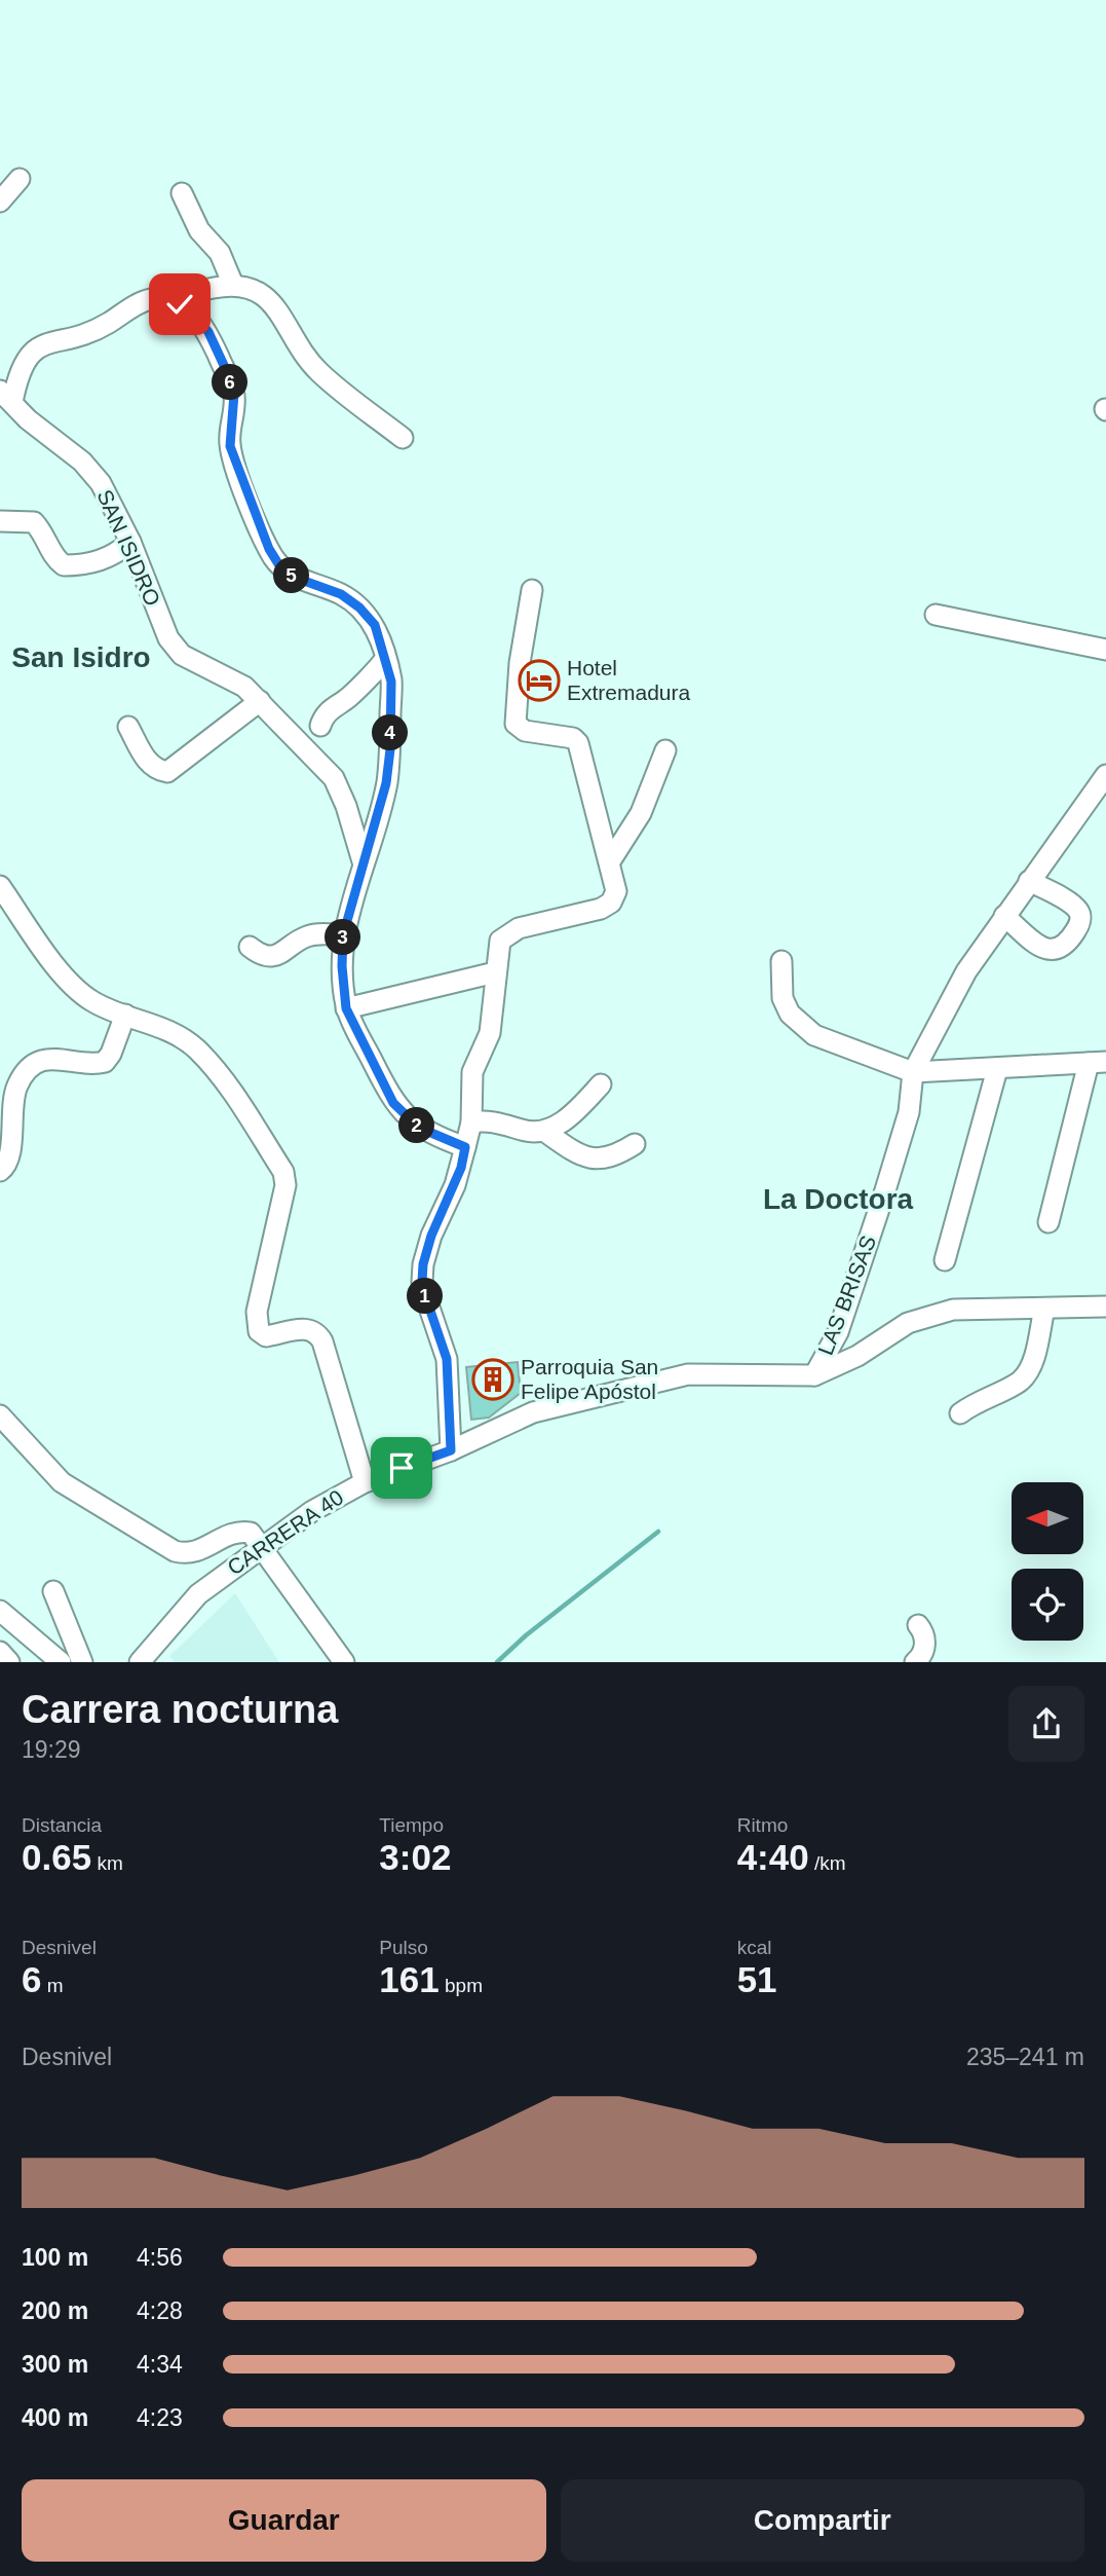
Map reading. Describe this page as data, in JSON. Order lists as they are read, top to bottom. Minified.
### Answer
{"streets":{"street":["SAN ISIDRO","LAS BRISAS","CARRERA 40"]},"crossings":[["LAS BRISAS","CARRERA 40"]],"districts":["San Isidro","La Doctora"],"places":{"hotel":["Hotel Extremadura"],"building":["Parroquia San Felipe Apóstol"]},"north":"left","page":{"pins":["6","5","4","3","2","1"],"heading":["Carrera nocturna","19:29"],"stats":[["Distancia","0.65 km"],["Tiempo","3:02"],["Ritmo","4:40 /km"],["Desnivel","6 m"],["Pulso","161 bpm"],["kcal","51"]],"chart":["Desnivel","235–241 m"],"list":[{"name":"100 m","note":"4:56"},{"name":"200 m","note":"4:28"},{"name":"300 m","note":"4:34"},{"name":"400 m","note":"4:23"}],"buttons":["Guardar","Compartir"]}}
